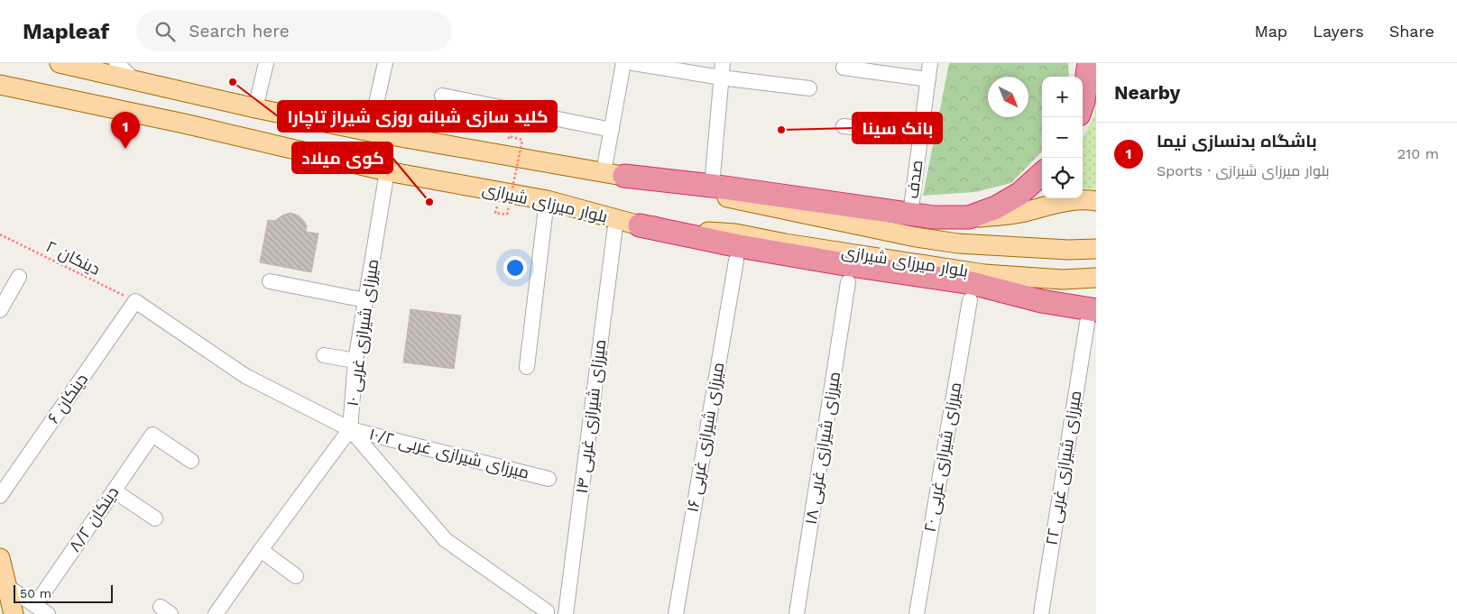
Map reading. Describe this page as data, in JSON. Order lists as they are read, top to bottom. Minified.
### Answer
{"streets":{"main road":["بلوار میرزای شیرازی"],"street":["صدف","۱۰ میرزای شیرازی غربی","دینکان ۶","۱۴ میرزای شیرازی غربی","۱۶ میرزای شیرازی غربی","۱۸ میرزای شیرازی غربی","۱۰/۲ میرزای شیرازی غربی","۲۰ میرزای شیرازی غربی","۲۲ میرزای شیرازی غربی","دینکان ۸/۲"],"path":["دینکان ۲"]},"crossings":[["بلوار میرزای شیرازی","۱۰ میرزای شیرازی غربی"],["بلوار میرزای شیرازی","۱۴ میرزای شیرازی غربی"],["دینکان ۲","دینکان ۶"],["۱۰ میرزای شیرازی غربی","۱۰/۲ میرزای شیرازی غربی"]],"places":["کلید سازی شبانه روزی شیراز تاچارا","بانک سینا","کوی میلاد"],"scale_bar":"50 m","north":"bottom right","page":{"header":"Mapleaf","search":"Search here","nav":["Map","Layers","Share"],"heading":"Nearby","map_buttons":["+","−"],"pins":"1","list":[{"mark":"1","name":"باشگاه بدنسازی نیما","note":"Sports · بلوار میرزای شیرازی","value":"210 m"}],"scale":"50 m"}}
